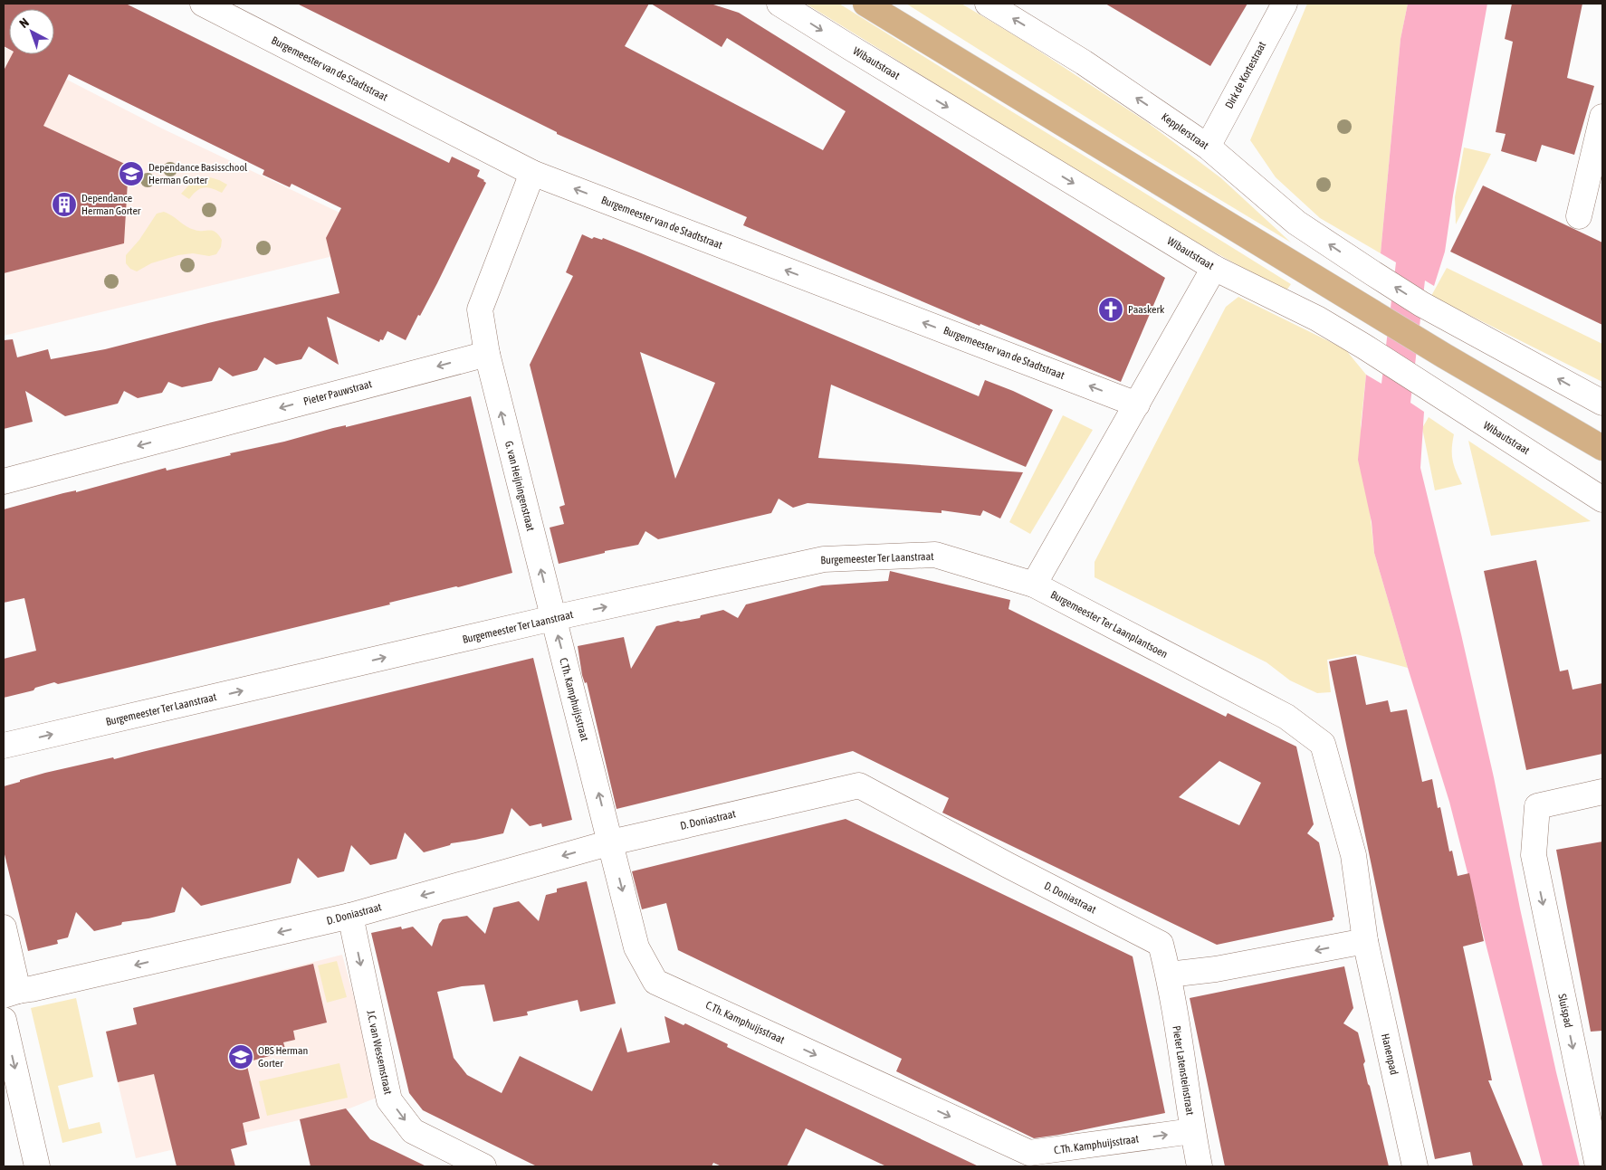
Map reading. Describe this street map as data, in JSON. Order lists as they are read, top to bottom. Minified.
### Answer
{"streets":{"street":["Wibautstraat","Burgemeester van de Stadtstraat","Dirk de Kortestraat","Kepplerstraat","Pieter Pauwstraat","G. van Heijningenstraat","Burgemeester Ter Laanstraat","Burgemeester Ter Laanplantsoen","C.Th. Kamphuijsstraat","D. Doniastraat","Sluispad","J.C. van Wessemstraat","Hanenpad","Pieter Latensteinstraat"]},"crossings":[["Dirk de Kortestraat","Kepplerstraat"],["Pieter Pauwstraat","G. van Heijningenstraat"],["G. van Heijningenstraat","Burgemeester Ter Laanstraat"],["G. van Heijningenstraat","C.Th. Kamphuijsstraat"],["Burgemeester Ter Laanstraat","Burgemeester Ter Laanplantsoen"],["Burgemeester Ter Laanstraat","C.Th. Kamphuijsstraat"],["Burgemeester Ter Laanplantsoen","Hanenpad"],["C.Th. Kamphuijsstraat","D. Doniastraat"],["C.Th. Kamphuijsstraat","Pieter Latensteinstraat"],["D. Doniastraat","J.C. van Wessemstraat"],["D. Doniastraat","Pieter Latensteinstraat"]],"one_way":["Wibautstraat","Burgemeester van de Stadtstraat","Kepplerstraat","Pieter Pauwstraat","G. van Heijningenstraat","Burgemeester Ter Laanstraat","D. Doniastraat","Sluispad","J.C. van Wessemstraat"],"places":{"school or university":["Dependance Basisschool Herman Gorter","OBS Herman Gorter"],"building":["Dependance Herman Gorter"],"church":["Paaskerk"]},"north":"top left"}
